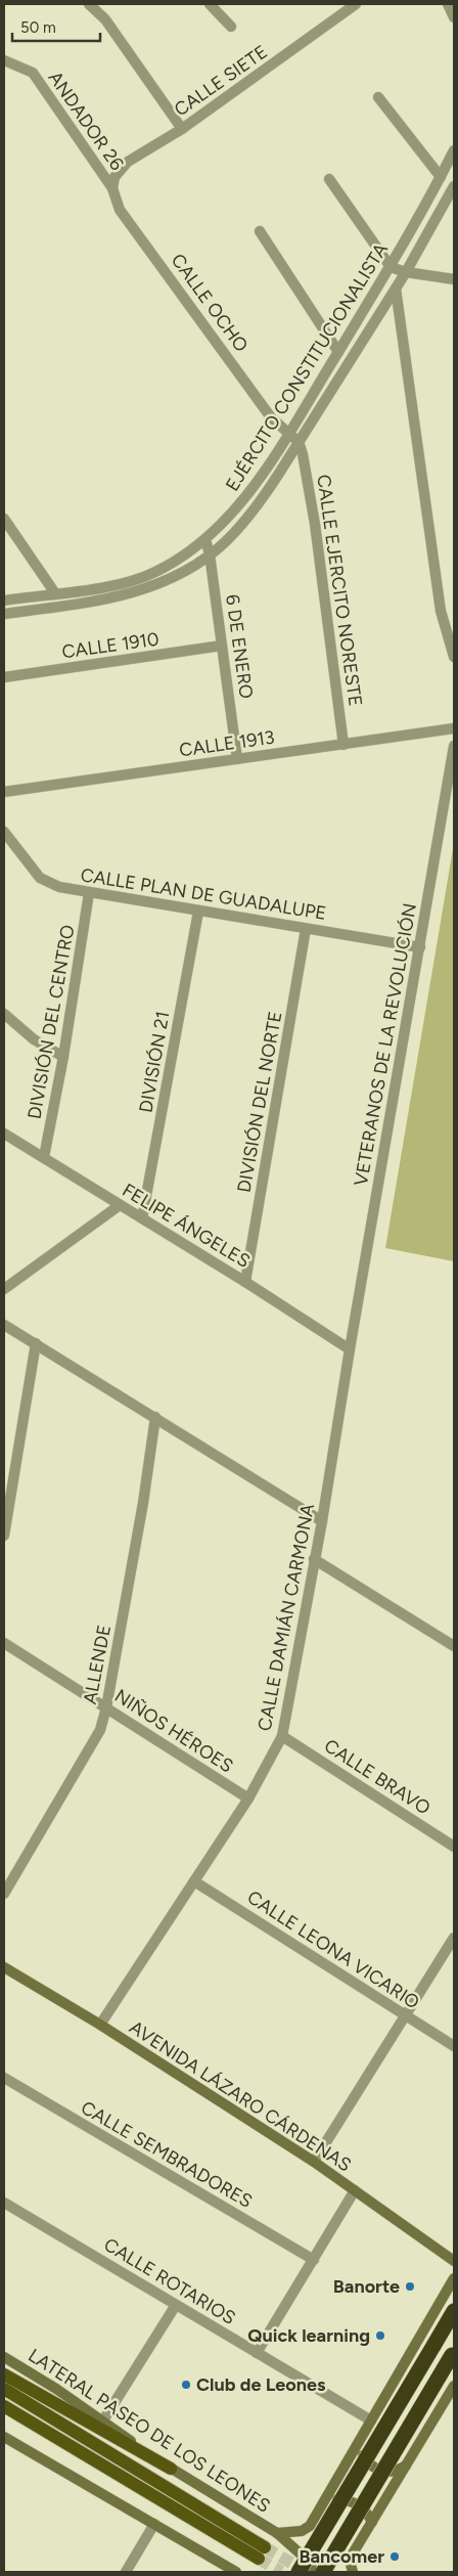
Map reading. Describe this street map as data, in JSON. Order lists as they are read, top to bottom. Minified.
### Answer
{"streets":{"street":["CALLE SIETE","ANDADOR 26","CALLE OCHO","EJÉRCITO CONSTITUCIONALISTA","CALLE EJERCITO NORESTE","CALLE 1910","6 DE ENERO","CALLE 1913","CALLE PLAN DE GUADALUPE","DIVISIÓN DEL CENTRO","VETERANOS DE LA REVOLUCIÓN","DIVISIÓN 21","DIVISIÓN DEL NORTE","FELIPE ÁNGELES","CALLE DAMIÁN CARMONA","ALLENDE","NIÑOS HÉROES","CALLE BRAVO","CALLE LEONA VICARIO","AVENIDA LÁZARO CÁRDENAS","CALLE SEMBRADORES","CALLE ROTARIOS","LATERAL PASEO DE LOS LEONES"]},"crossings":[["CALLE SIETE","ANDADOR 26"],["CALLE SIETE","CALLE OCHO"],["ANDADOR 26","CALLE OCHO"],["CALLE OCHO","EJÉRCITO CONSTITUCIONALISTA"],["CALLE OCHO","CALLE EJERCITO NORESTE"],["EJÉRCITO CONSTITUCIONALISTA","CALLE EJERCITO NORESTE"],["EJÉRCITO CONSTITUCIONALISTA","6 DE ENERO"],["CALLE EJERCITO NORESTE","CALLE 1913"],["CALLE 1910","6 DE ENERO"],["6 DE ENERO","CALLE 1913"],["CALLE PLAN DE GUADALUPE","DIVISIÓN DEL CENTRO"],["CALLE PLAN DE GUADALUPE","VETERANOS DE LA REVOLUCIÓN"],["CALLE PLAN DE GUADALUPE","DIVISIÓN 21"],["CALLE PLAN DE GUADALUPE","DIVISIÓN DEL NORTE"],["DIVISIÓN DEL CENTRO","FELIPE ÁNGELES"],["VETERANOS DE LA REVOLUCIÓN","FELIPE ÁNGELES"],["VETERANOS DE LA REVOLUCIÓN","CALLE DAMIÁN CARMONA"],["DIVISIÓN 21","FELIPE ÁNGELES"],["DIVISIÓN DEL NORTE","FELIPE ÁNGELES"],["FELIPE ÁNGELES","CALLE DAMIÁN CARMONA"],["CALLE DAMIÁN CARMONA","NIÑOS HÉROES"],["CALLE DAMIÁN CARMONA","CALLE BRAVO"],["CALLE DAMIÁN CARMONA","CALLE LEONA VICARIO"],["CALLE DAMIÁN CARMONA","AVENIDA LÁZARO CÁRDENAS"],["ALLENDE","NIÑOS HÉROES"]],"places":["Banorte","Quick learning","Club de Leones","Bancomer"],"scale_bar":"50 m"}
